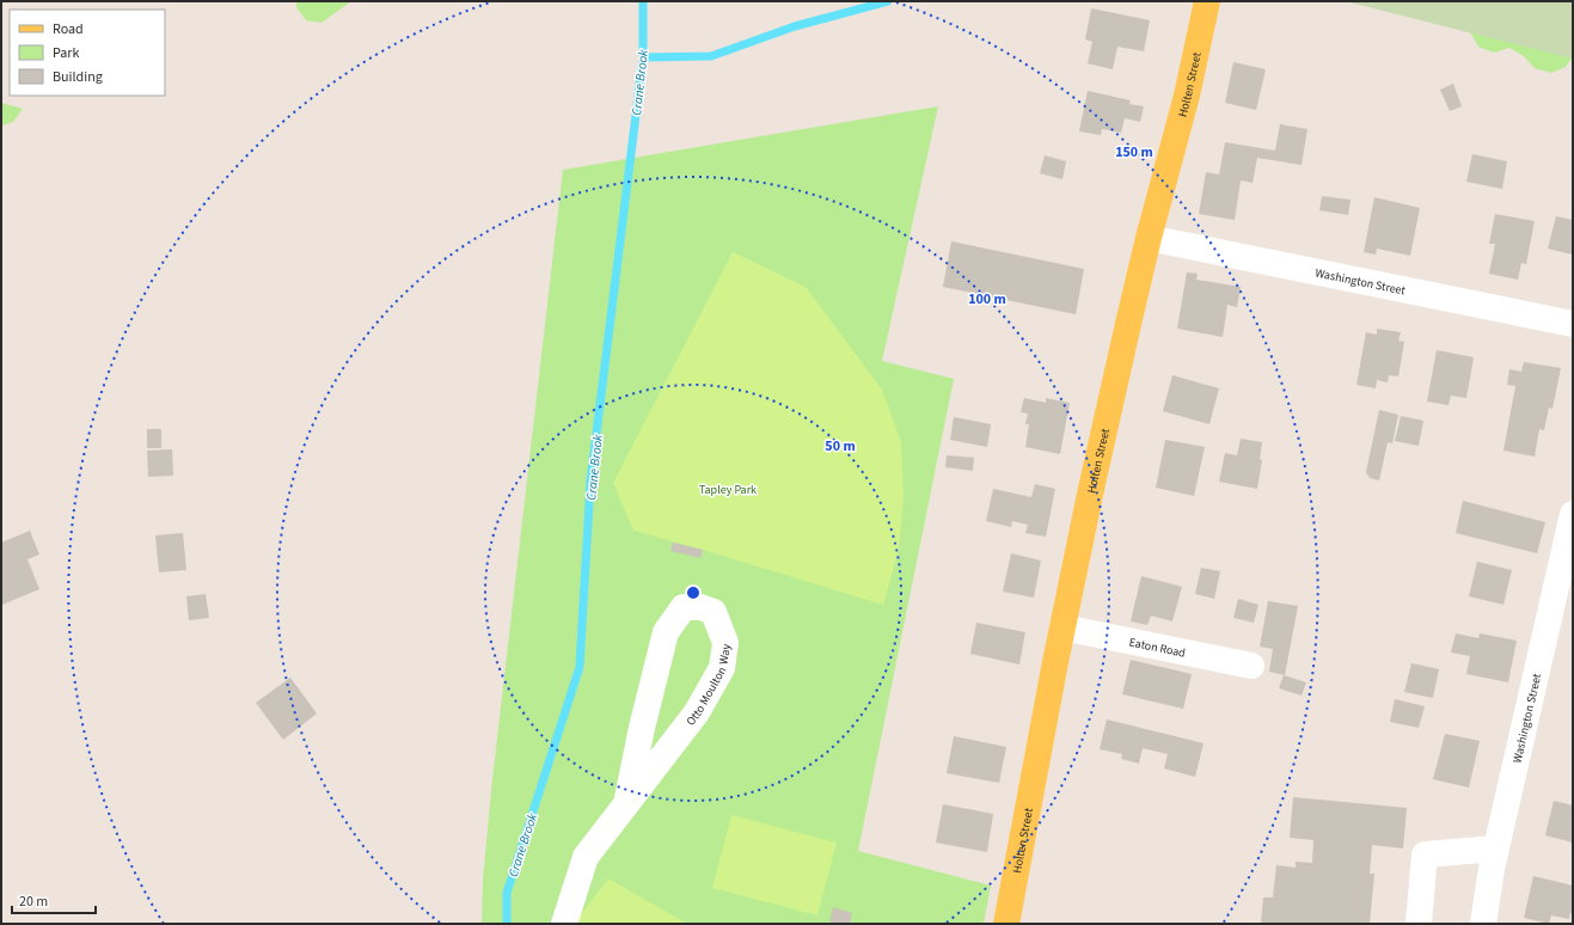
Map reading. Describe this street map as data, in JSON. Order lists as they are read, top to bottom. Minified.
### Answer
{"streets":{"main road":["Holten Street"],"street":["Washington Street","Eaton Road","Otto Moulton Way"]},"crossings":[["Holten Street","Washington Street"],["Holten Street","Eaton Road"]],"water":["Crane Brook"],"parks":["Tapley Park"],"legend":["Road","Park","Building"],"scale_bar":"20 m","rings":["150 m","100 m","50 m"]}
